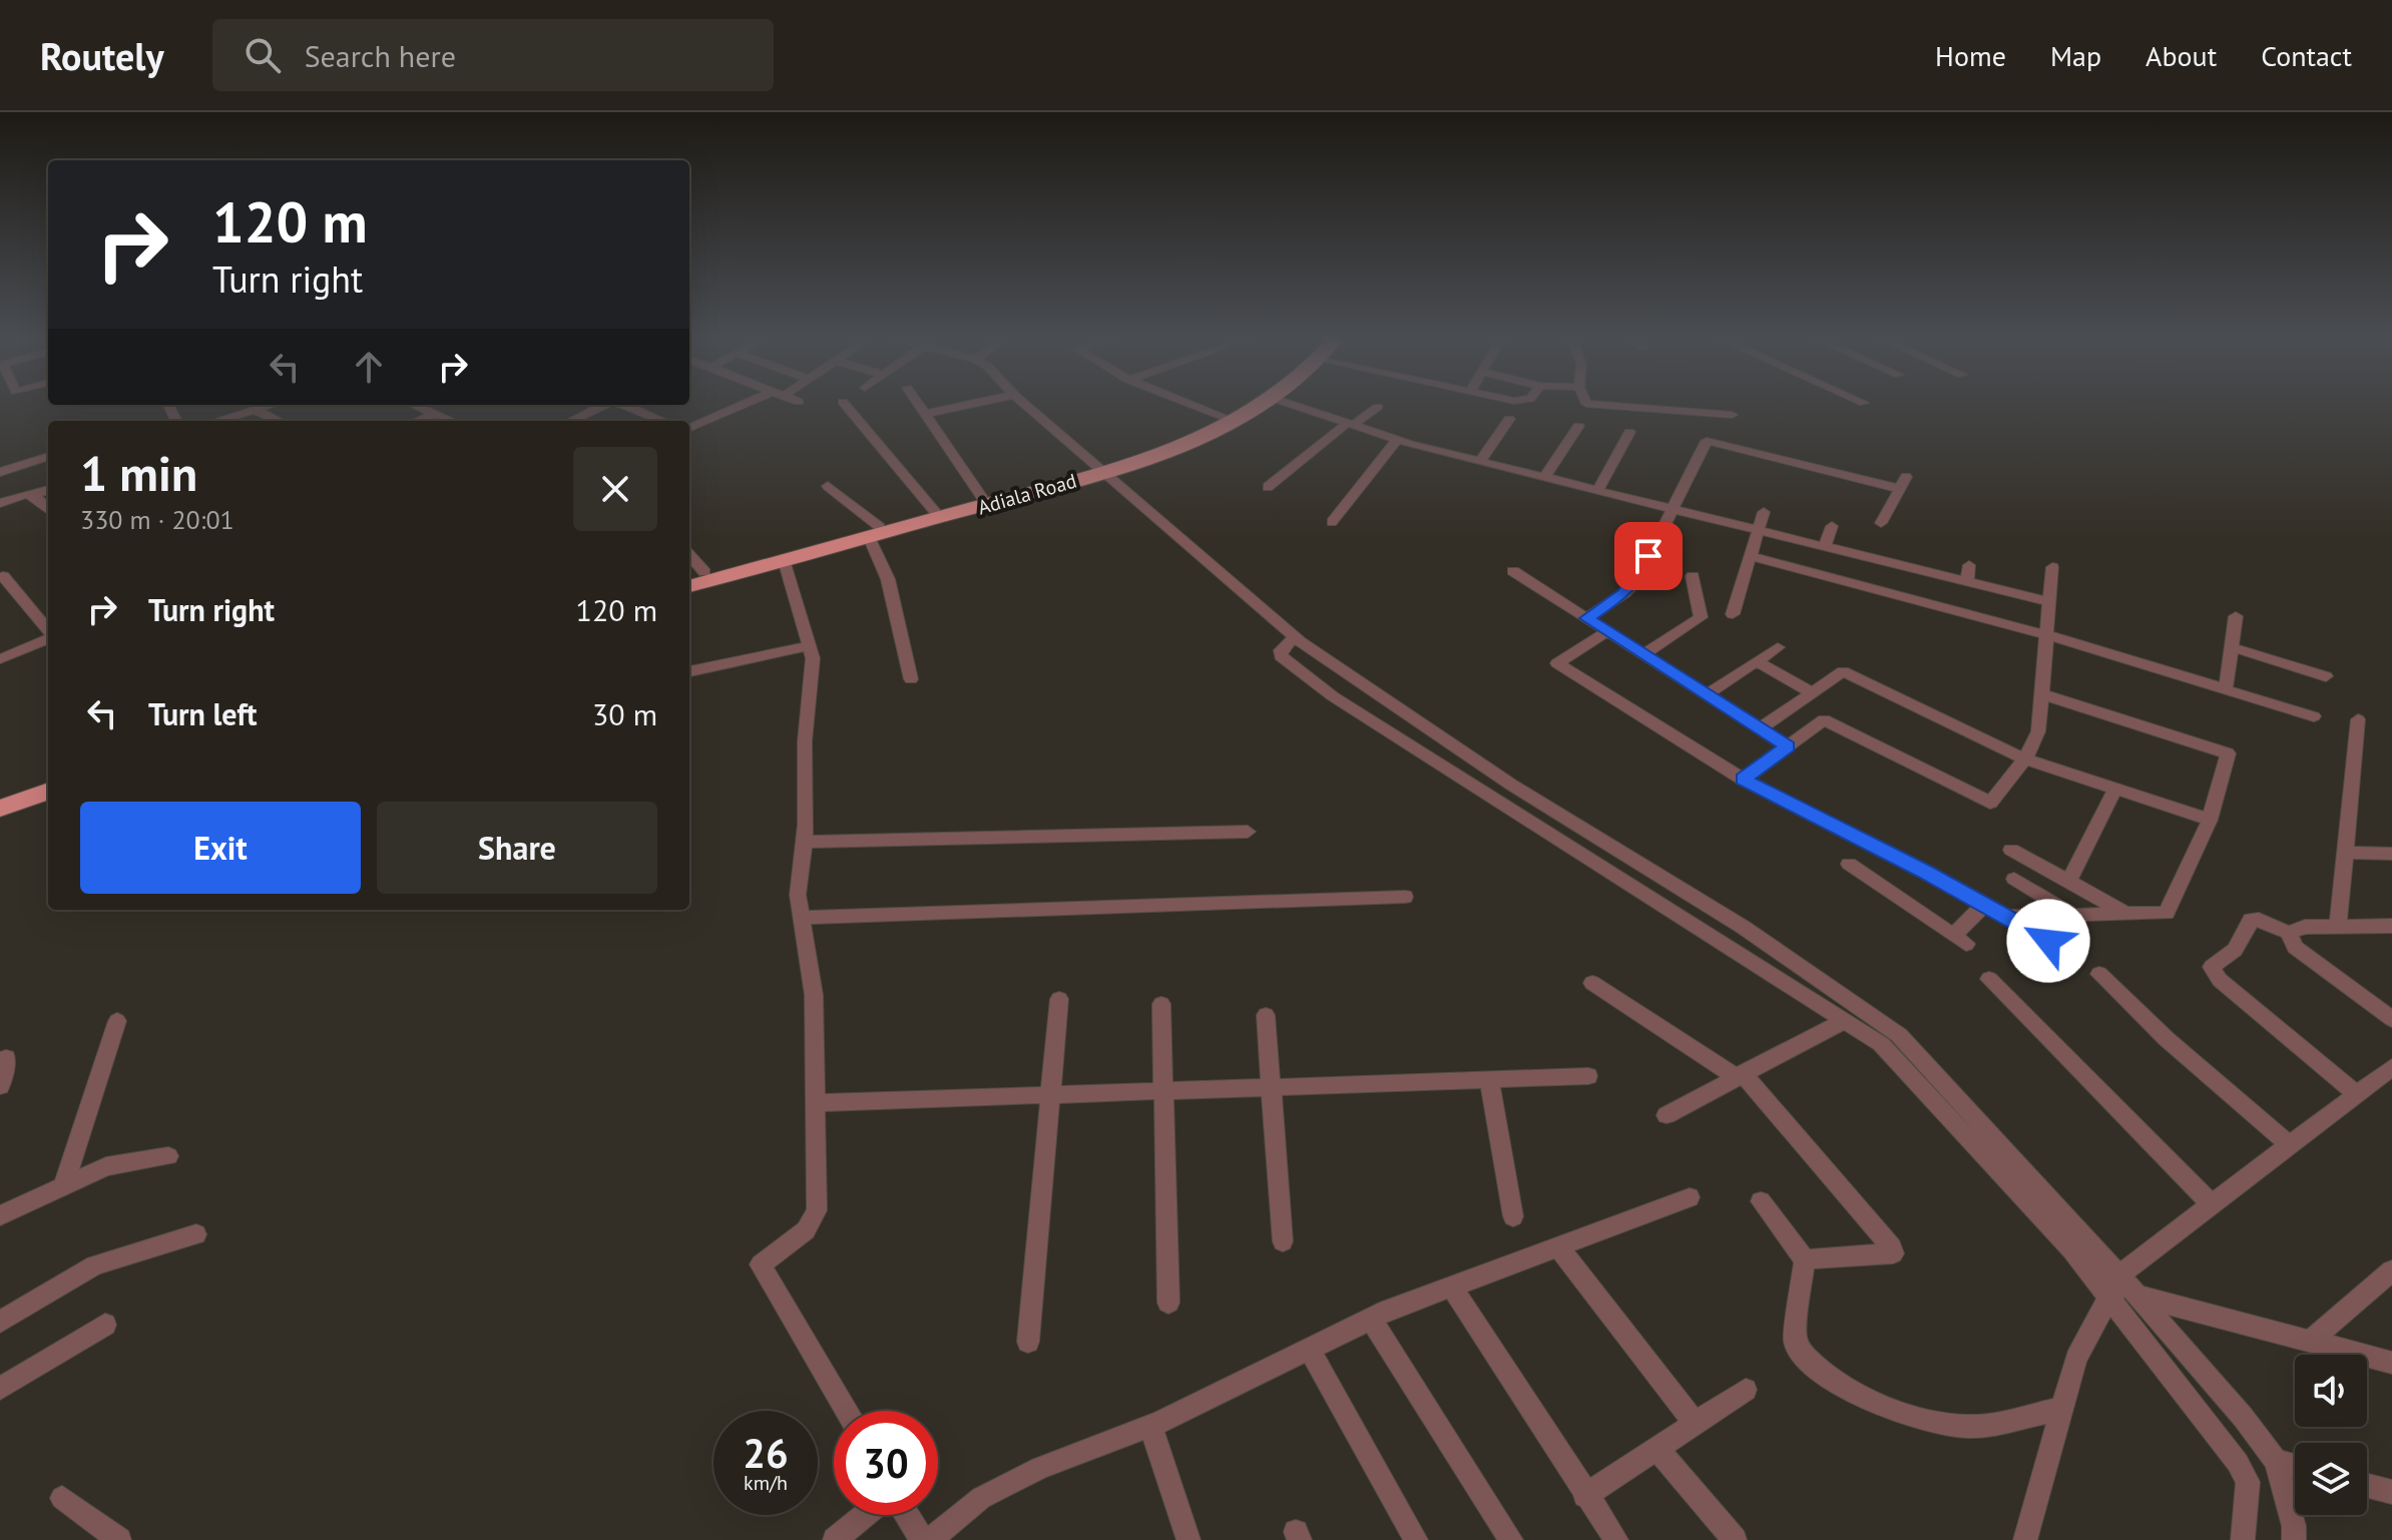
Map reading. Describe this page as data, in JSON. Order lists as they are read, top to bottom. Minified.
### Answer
{"streets":{"main road":["Adiala Road"]},"page":{"header":"Routely","search":"Search here","nav":["Home","Map","About","Contact"],"turn":["120 m","Turn right"],"heading":["1 min","330 m · 20:01"],"list":[{"name":"Turn right","value":"120 m"},{"name":"Turn left","value":"30 m"}],"buttons":["Exit","Share"],"speed":"26 km/h","limit":"30"}}
